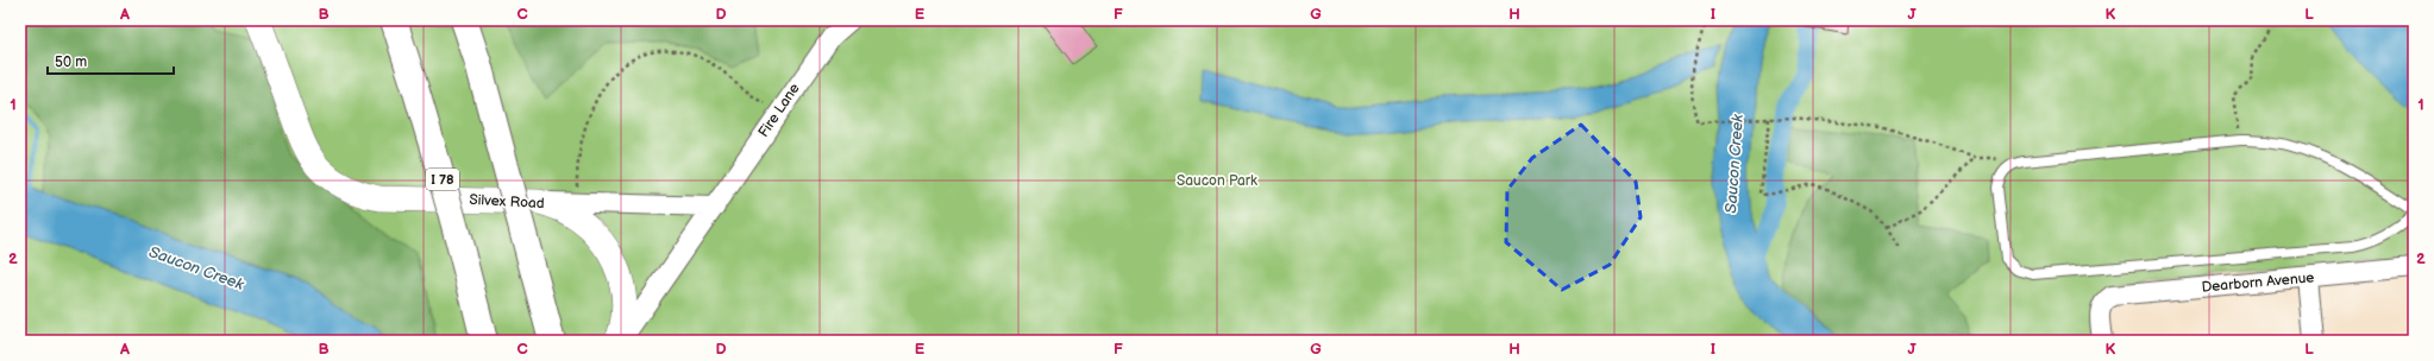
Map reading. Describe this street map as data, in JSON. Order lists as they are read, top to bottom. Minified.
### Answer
{"streets":{"highway":["I 78"],"street":["Fire Lane","Silvex Road","Dearborn Avenue"]},"crossings":[["Fire Lane","Silvex Road"]],"water":["Saucon Creek"],"parks":["Saucon Park"],"scale_bar":"50 m","grid":{"columns":["A","B","C","D","E","F","G","H","I","J","K","L"],"rows":["1","2"]}}
